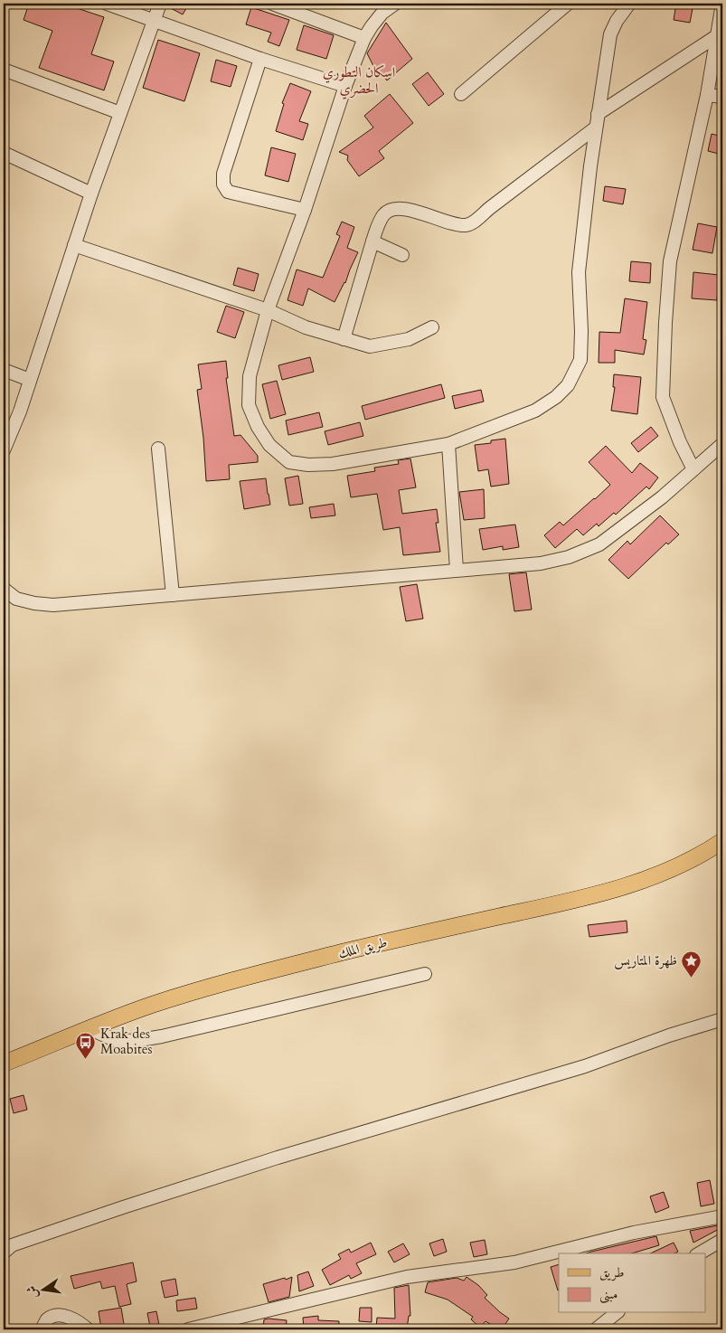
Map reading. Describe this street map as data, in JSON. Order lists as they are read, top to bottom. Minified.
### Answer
{"streets":{"main road":["طريق الملك"]},"districts":["اسكان التطوري الحضري"],"places":{"place":["ظهرة المتاريس"],"bus stop":["Krak des Moabites"]},"legend":["طريق","مبنى"],"north":"left"}
